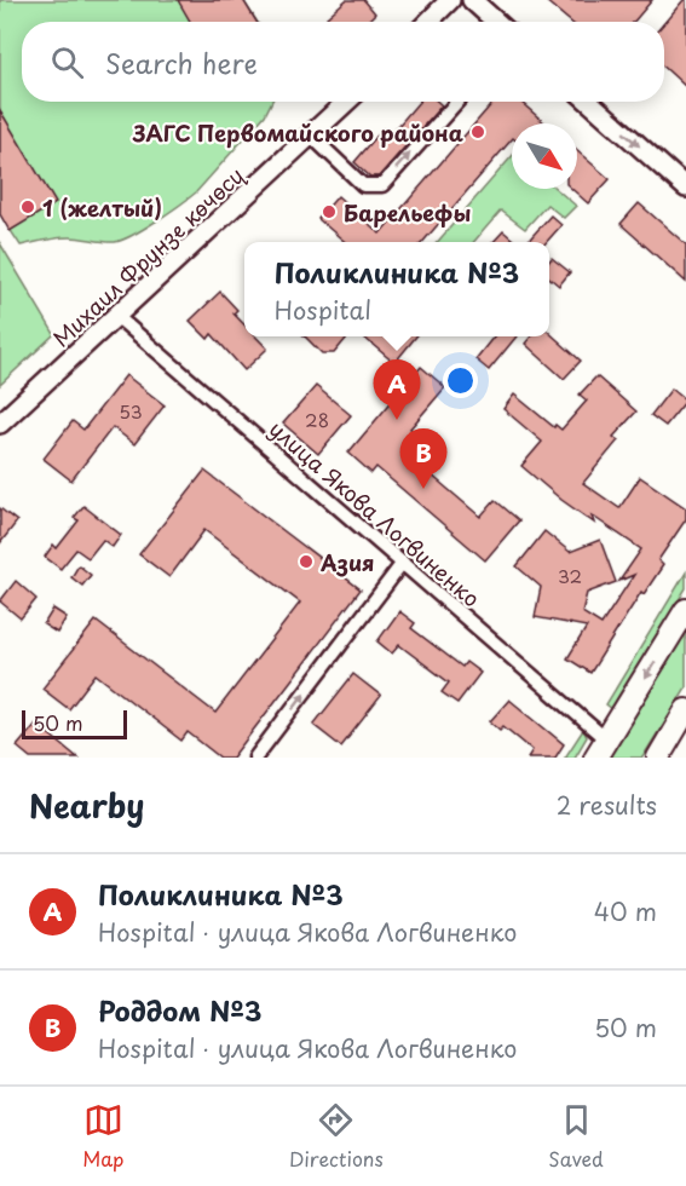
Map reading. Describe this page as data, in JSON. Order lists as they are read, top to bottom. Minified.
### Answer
{"streets":{"main road":["Михаил Фрунзе көчөсү"],"street":["улица Якова Логвиненко"]},"crossings":[["Михаил Фрунзе көчөсү","улица Якова Логвиненко"]],"places":["ЗАГС Первомайского района","1 (желтый)","Барельефы","Азия"],"house_numbers":["53","28","32"],"scale_bar":"50 m","north":"bottom right","page":{"search":"Search here","popup":["Поликлиника №3","Hospital"],"pins":["A","B"],"scale":"50 m","heading":["Nearby","2 results"],"list":[{"mark":"A","name":"Поликлиника №3","note":"Hospital · улица Якова Логвиненко","value":"40 m"},{"mark":"B","name":"Роддом №3","note":"Hospital · улица Якова Логвиненко","value":"50 m"}],"nav":["Map","Directions","Saved"]}}
